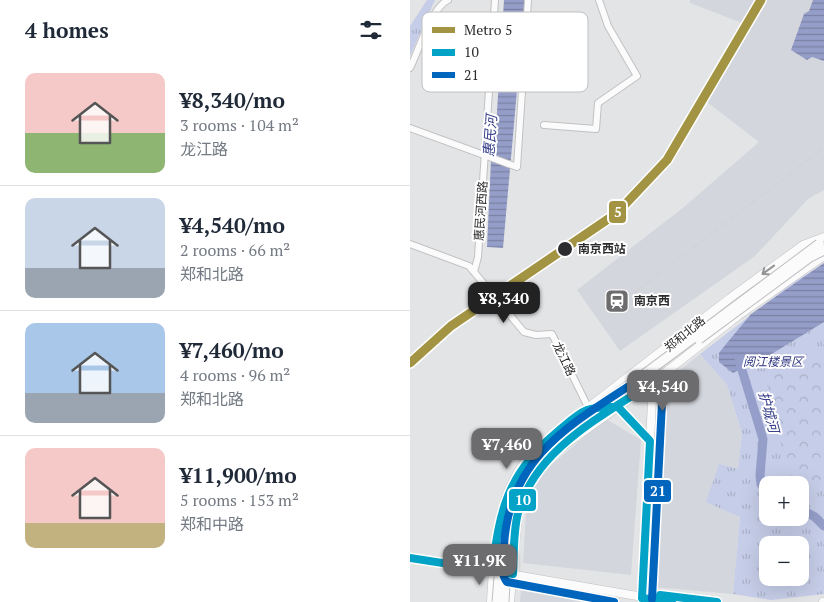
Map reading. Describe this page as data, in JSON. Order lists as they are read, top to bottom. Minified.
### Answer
{"streets":{"main road":["郑和北路"],"street":["惠民河西路","龙江路"]},"crossings":[["惠民河西路","龙江路"],["郑和北路","龙江路"]],"water":["惠民河","护城河"],"parks":["阅江楼景区"],"places":{"other":["南京西站"],"station":["南京西"]},"lines":["metro line 5","transit line 21","transit line 10"],"legend":["Metro 5","10","21"],"page":{"heading":"4 homes","list":[{"name":"¥8,340/mo","note":"3 rooms · 104 m² · 龙江路"},{"name":"¥4,540/mo","note":"2 rooms · 66 m² · 郑和北路"},{"name":"¥7,460/mo","note":"4 rooms · 96 m² · 郑和北路"},{"name":"¥11,900/mo","note":"5 rooms · 153 m² · 郑和中路"}],"price":["¥8,340","¥4,540","¥7,460","¥11.9K"],"map_buttons":["+","−"]}}
